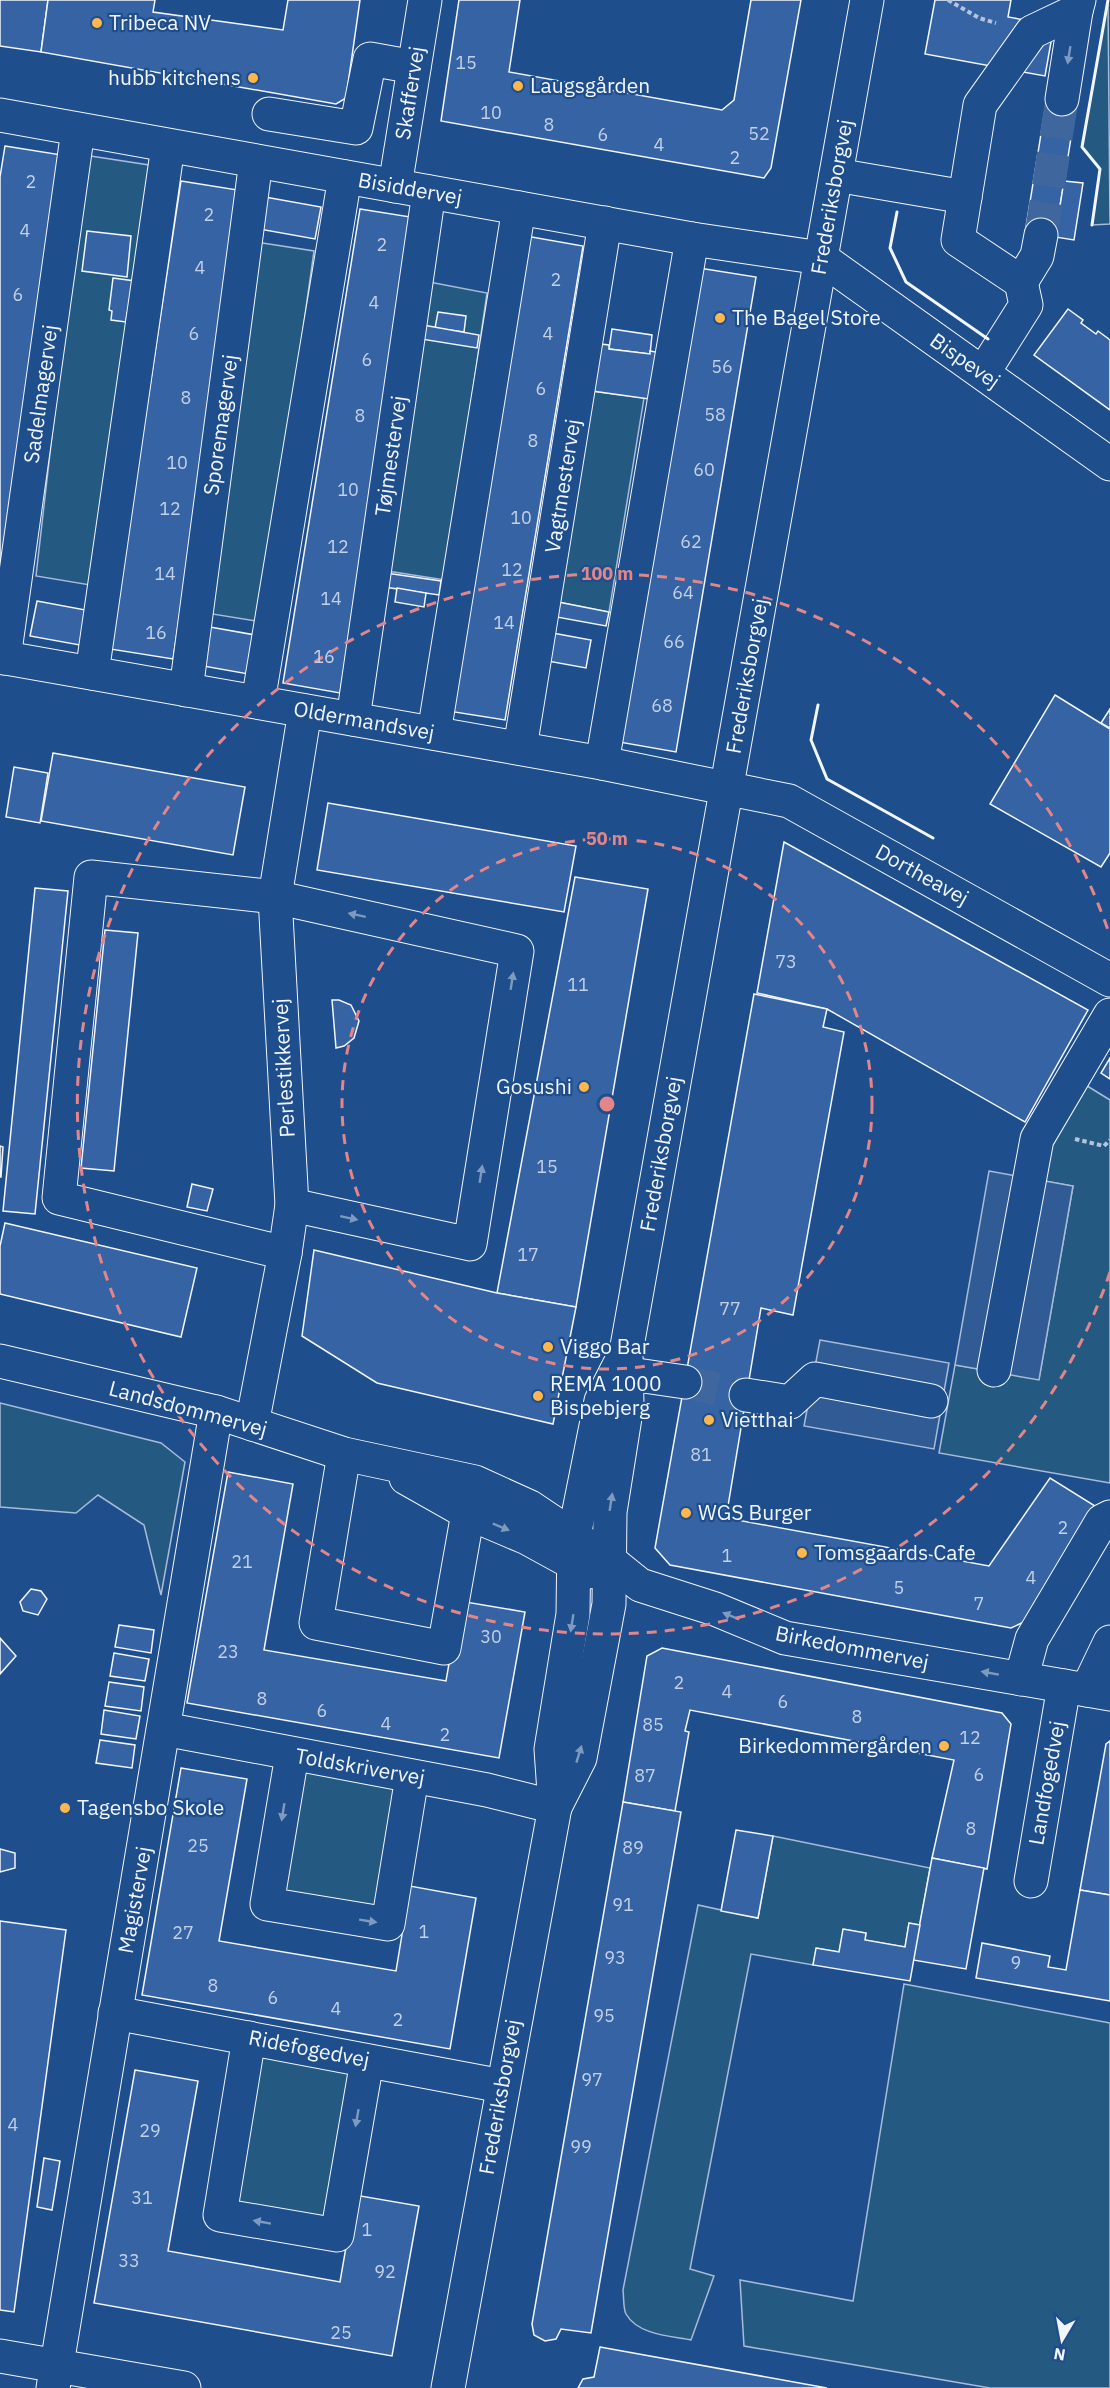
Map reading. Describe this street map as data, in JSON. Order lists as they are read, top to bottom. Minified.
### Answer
{"streets":{"street":["Skaffervej","Bisiddervej","Frederiksborgvej","Bispevej","Sadelmagervej","Sporemagervej","Tøjmestervej","Vagtmestervej","Oldermandsvej","Dortheavej","Perlestikkervej","Landsdommervej","Birkedommervej","Toldskrivervej","Landfogedvej","Magistervej","Ridefogedvej"]},"crossings":[["Skaffervej","Bisiddervej"],["Bisiddervej","Frederiksborgvej"],["Bisiddervej","Bispevej"],["Bisiddervej","Sadelmagervej"],["Bisiddervej","Sporemagervej"],["Bisiddervej","Tøjmestervej"],["Bisiddervej","Vagtmestervej"],["Frederiksborgvej","Bispevej"],["Frederiksborgvej","Oldermandsvej"],["Frederiksborgvej","Dortheavej"],["Frederiksborgvej","Landsdommervej"],["Frederiksborgvej","Birkedommervej"],["Frederiksborgvej","Toldskrivervej"],["Frederiksborgvej","Ridefogedvej"],["Sadelmagervej","Oldermandsvej"],["Sporemagervej","Oldermandsvej"],["Tøjmestervej","Oldermandsvej"],["Vagtmestervej","Oldermandsvej"],["Oldermandsvej","Dortheavej"],["Oldermandsvej","Perlestikkervej"],["Perlestikkervej","Landsdommervej"],["Landsdommervej","Birkedommervej"],["Landsdommervej","Magistervej"],["Birkedommervej","Landfogedvej"],["Toldskrivervej","Magistervej"],["Magistervej","Ridefogedvej"]],"places":["Tribeca NV","hubb kitchens","Laugsgården","The Bagel Store","Gosushi","Viggo Bar","REMA 1000 Bispebjerg","Vietthai","WGS Burger","Tomsgaards Cafe","Birkedommergården","Tagensbo Skole"],"house_numbers":["15","10","8","52","6","4","2","2","2","4","2","4","2","6","4","6","4","6","56","6","8","58","8","8","10","60","10","12","10","62","12","12","14","64","14","14","16","66","16","68","73","11","15","17","77","81","2","1","21","4","5","7","30","23","2","4","8","6","6","8","4","85","2","12","6","87","8","25","89","91","1","27","93","9","8","6","4","95","2","97","4","29","99","31","1","33","92","25"],"north":"bottom","rings":["100 m","50 m"]}
